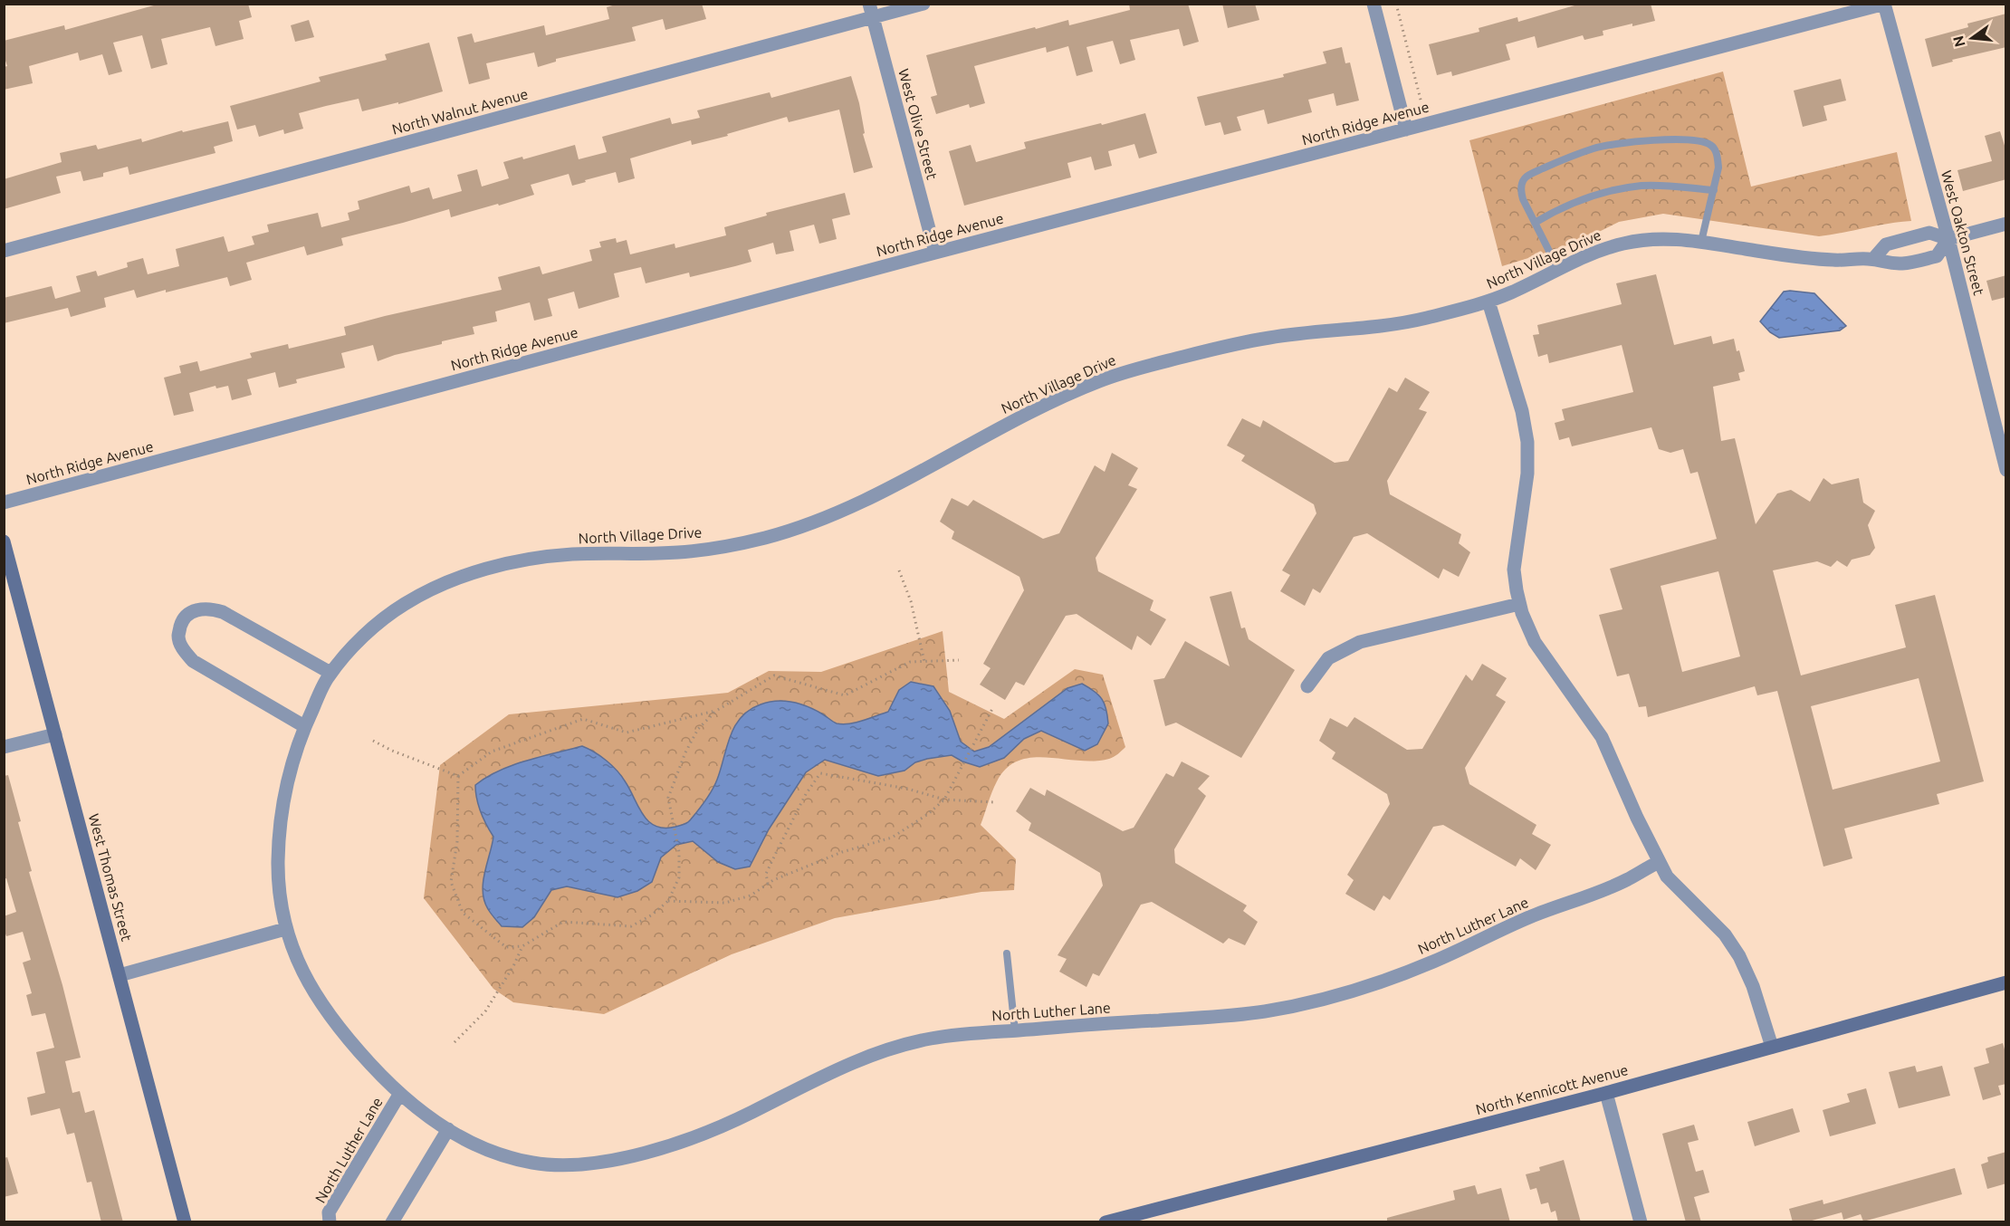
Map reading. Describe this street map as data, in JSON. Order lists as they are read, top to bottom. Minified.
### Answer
{"streets":{"street":["North Walnut Avenue","North Ridge Avenue","West Olive Street","West Oakton Street","North Village Drive","West Thomas Street","North Luther Lane","North Kennicott Avenue"]},"crossings":[["North Walnut Avenue","West Olive Street"],["North Ridge Avenue","West Olive Street"],["North Ridge Avenue","West Oakton Street"],["West Oakton Street","North Village Drive"],["North Village Drive","North Luther Lane"]],"north":"left"}
